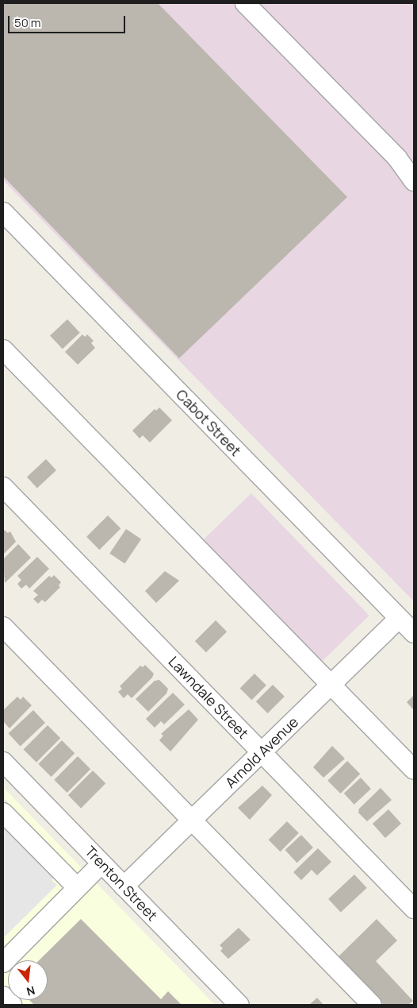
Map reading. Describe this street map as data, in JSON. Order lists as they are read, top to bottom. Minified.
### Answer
{"streets":{"street":["Cabot Street","Lawndale Street","Arnold Avenue","Trenton Street"]},"crossings":[["Cabot Street","Arnold Avenue"],["Lawndale Street","Arnold Avenue"],["Arnold Avenue","Trenton Street"]],"scale_bar":"50 m","north":"bottom"}
